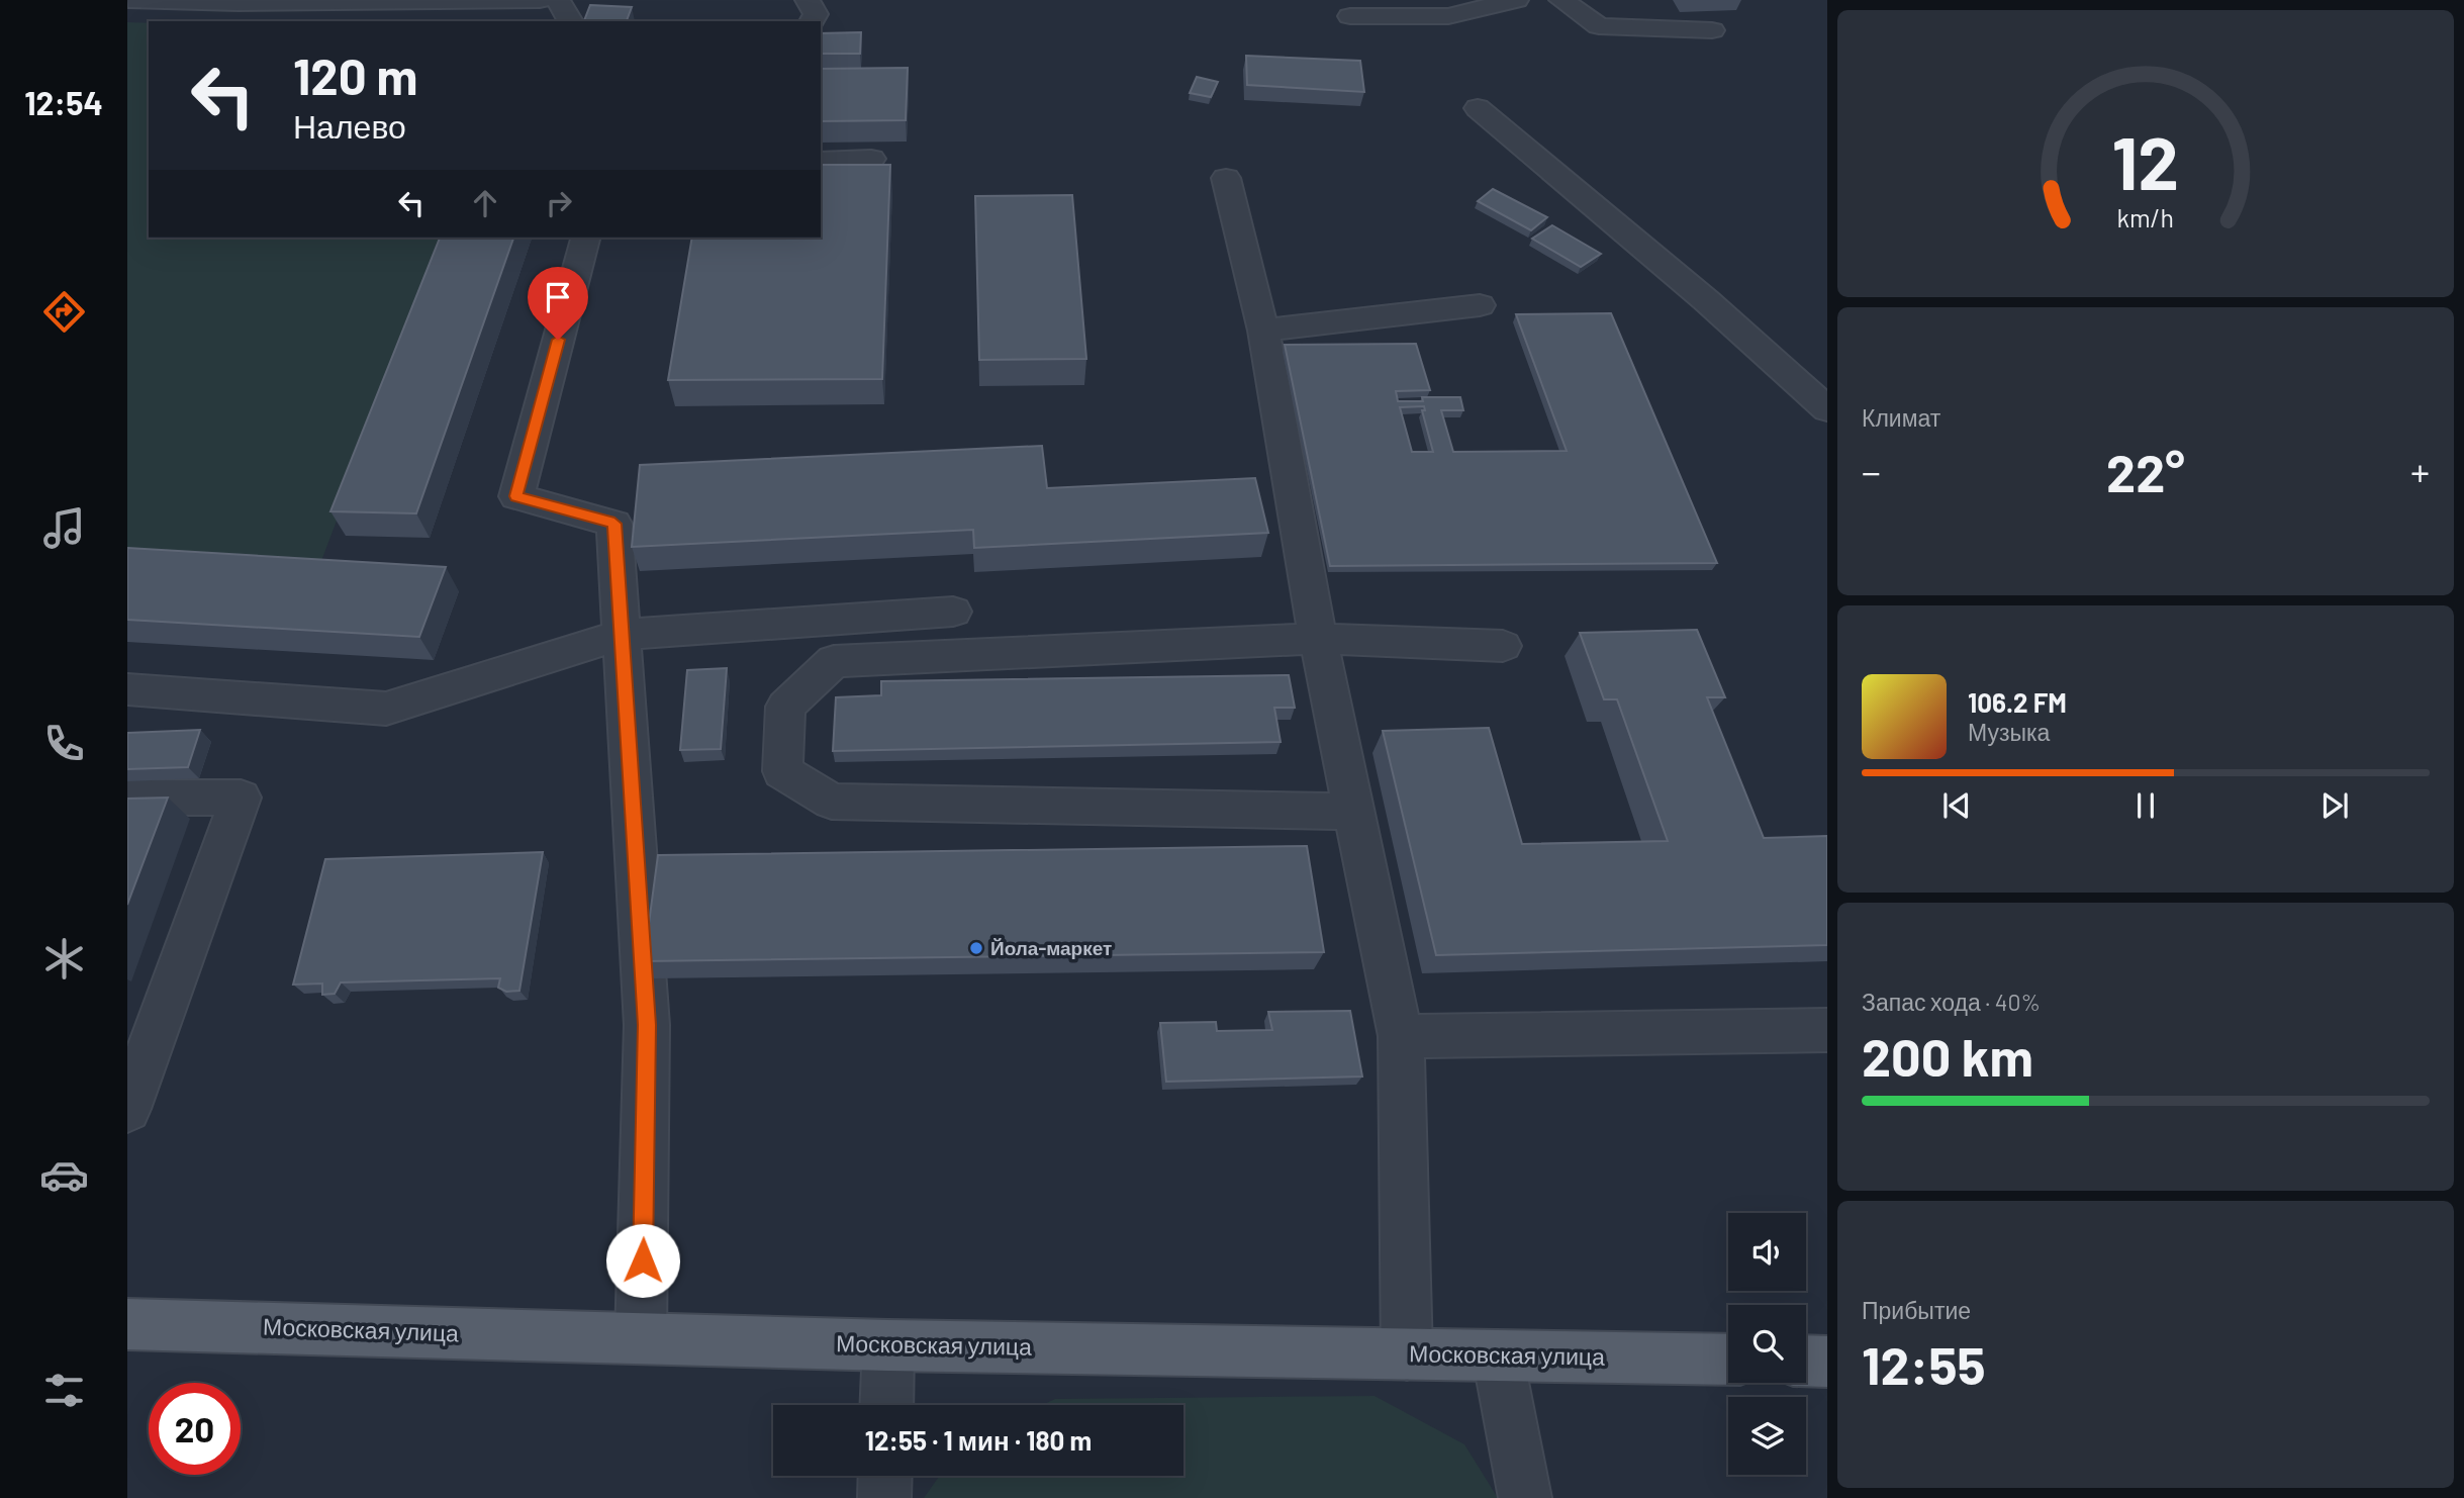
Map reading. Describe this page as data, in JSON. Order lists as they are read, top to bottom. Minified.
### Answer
{"streets":{"main road":["Московская улица"]},"places":["Йола-маркет"],"page":{"tabs":"12:54","turn":["120 m","Налево"],"tile":["Климат",["Запас хода · 40%","200 km"],["Прибытие","12:55"]],"heat":["−","22°","+"],"song":["106.2 FM","Музыка"],"limit":"20","trip":"12:55 · 1 мин · 180 m","gauge":["12","km/h"]}}
